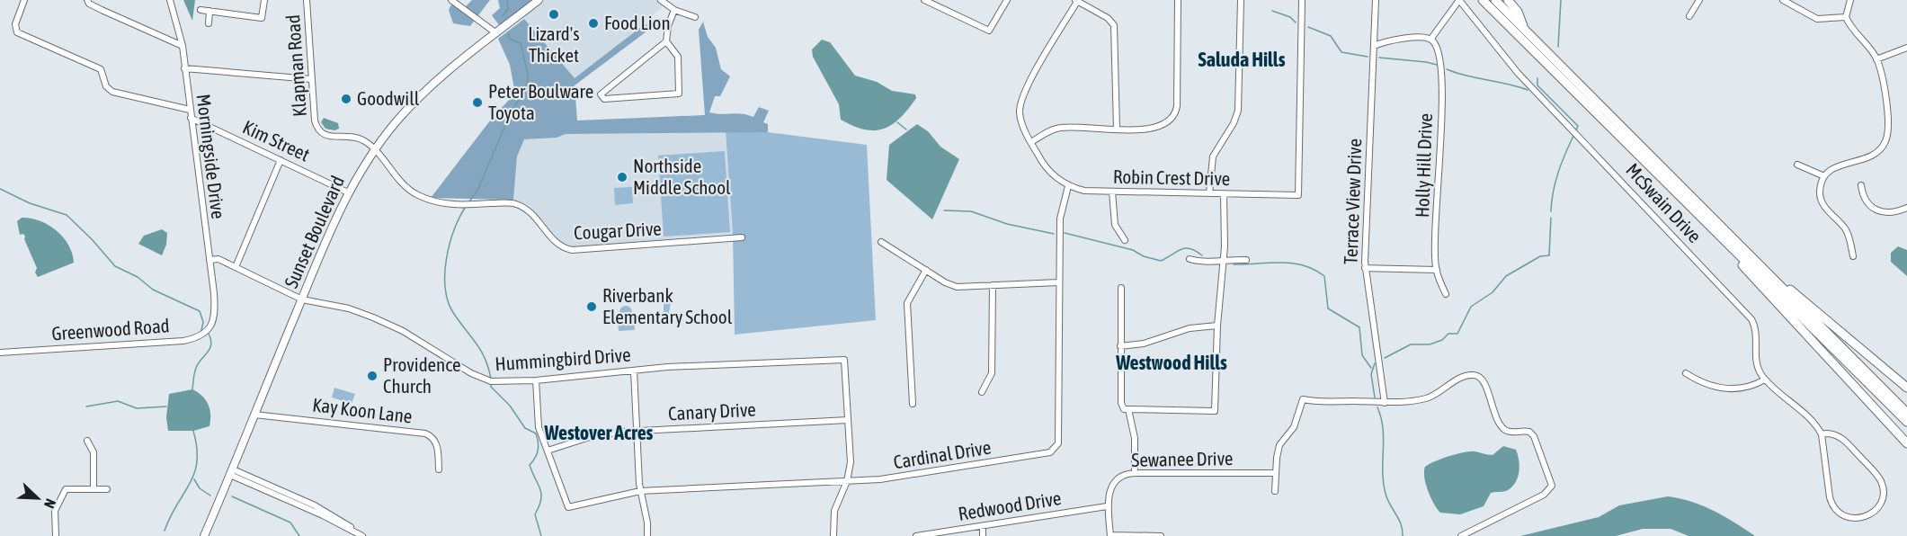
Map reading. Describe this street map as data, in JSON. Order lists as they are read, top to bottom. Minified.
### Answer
{"streets":{"main road":["Sunset Boulevard"],"street":["Klapman Road","Kim Street","Morningside Drive","Holly Hill Drive","Robin Crest Drive","Terrace View Drive","McSwain Drive","Cougar Drive","Greenwood Road","Hummingbird Drive","Kay Koon Lane","Canary Drive","Cardinal Drive","Sewanee Drive","Redwood Drive"]},"crossings":[["Klapman Road","Cougar Drive"],["Klapman Road","Sunset Boulevard"],["Kim Street","Morningside Drive"],["Kim Street","Sunset Boulevard"],["Morningside Drive","Greenwood Road"],["Morningside Drive","Hummingbird Drive"],["Robin Crest Drive","Cardinal Drive"],["Cougar Drive","Sunset Boulevard"],["Sunset Boulevard","Hummingbird Drive"],["Sunset Boulevard","Kay Koon Lane"],["Hummingbird Drive","Canary Drive"],["Canary Drive","Cardinal Drive"],["Sewanee Drive","Redwood Drive"]],"districts":["Saluda Hills","Westwood Hills","Westover Acres"],"places":["Lizard's Thicket","Food Lion","Goodwill","Peter Boulware Toyota","Northside Middle School","Riverbank Elementary School","Providence Church"],"north":"bottom right"}
